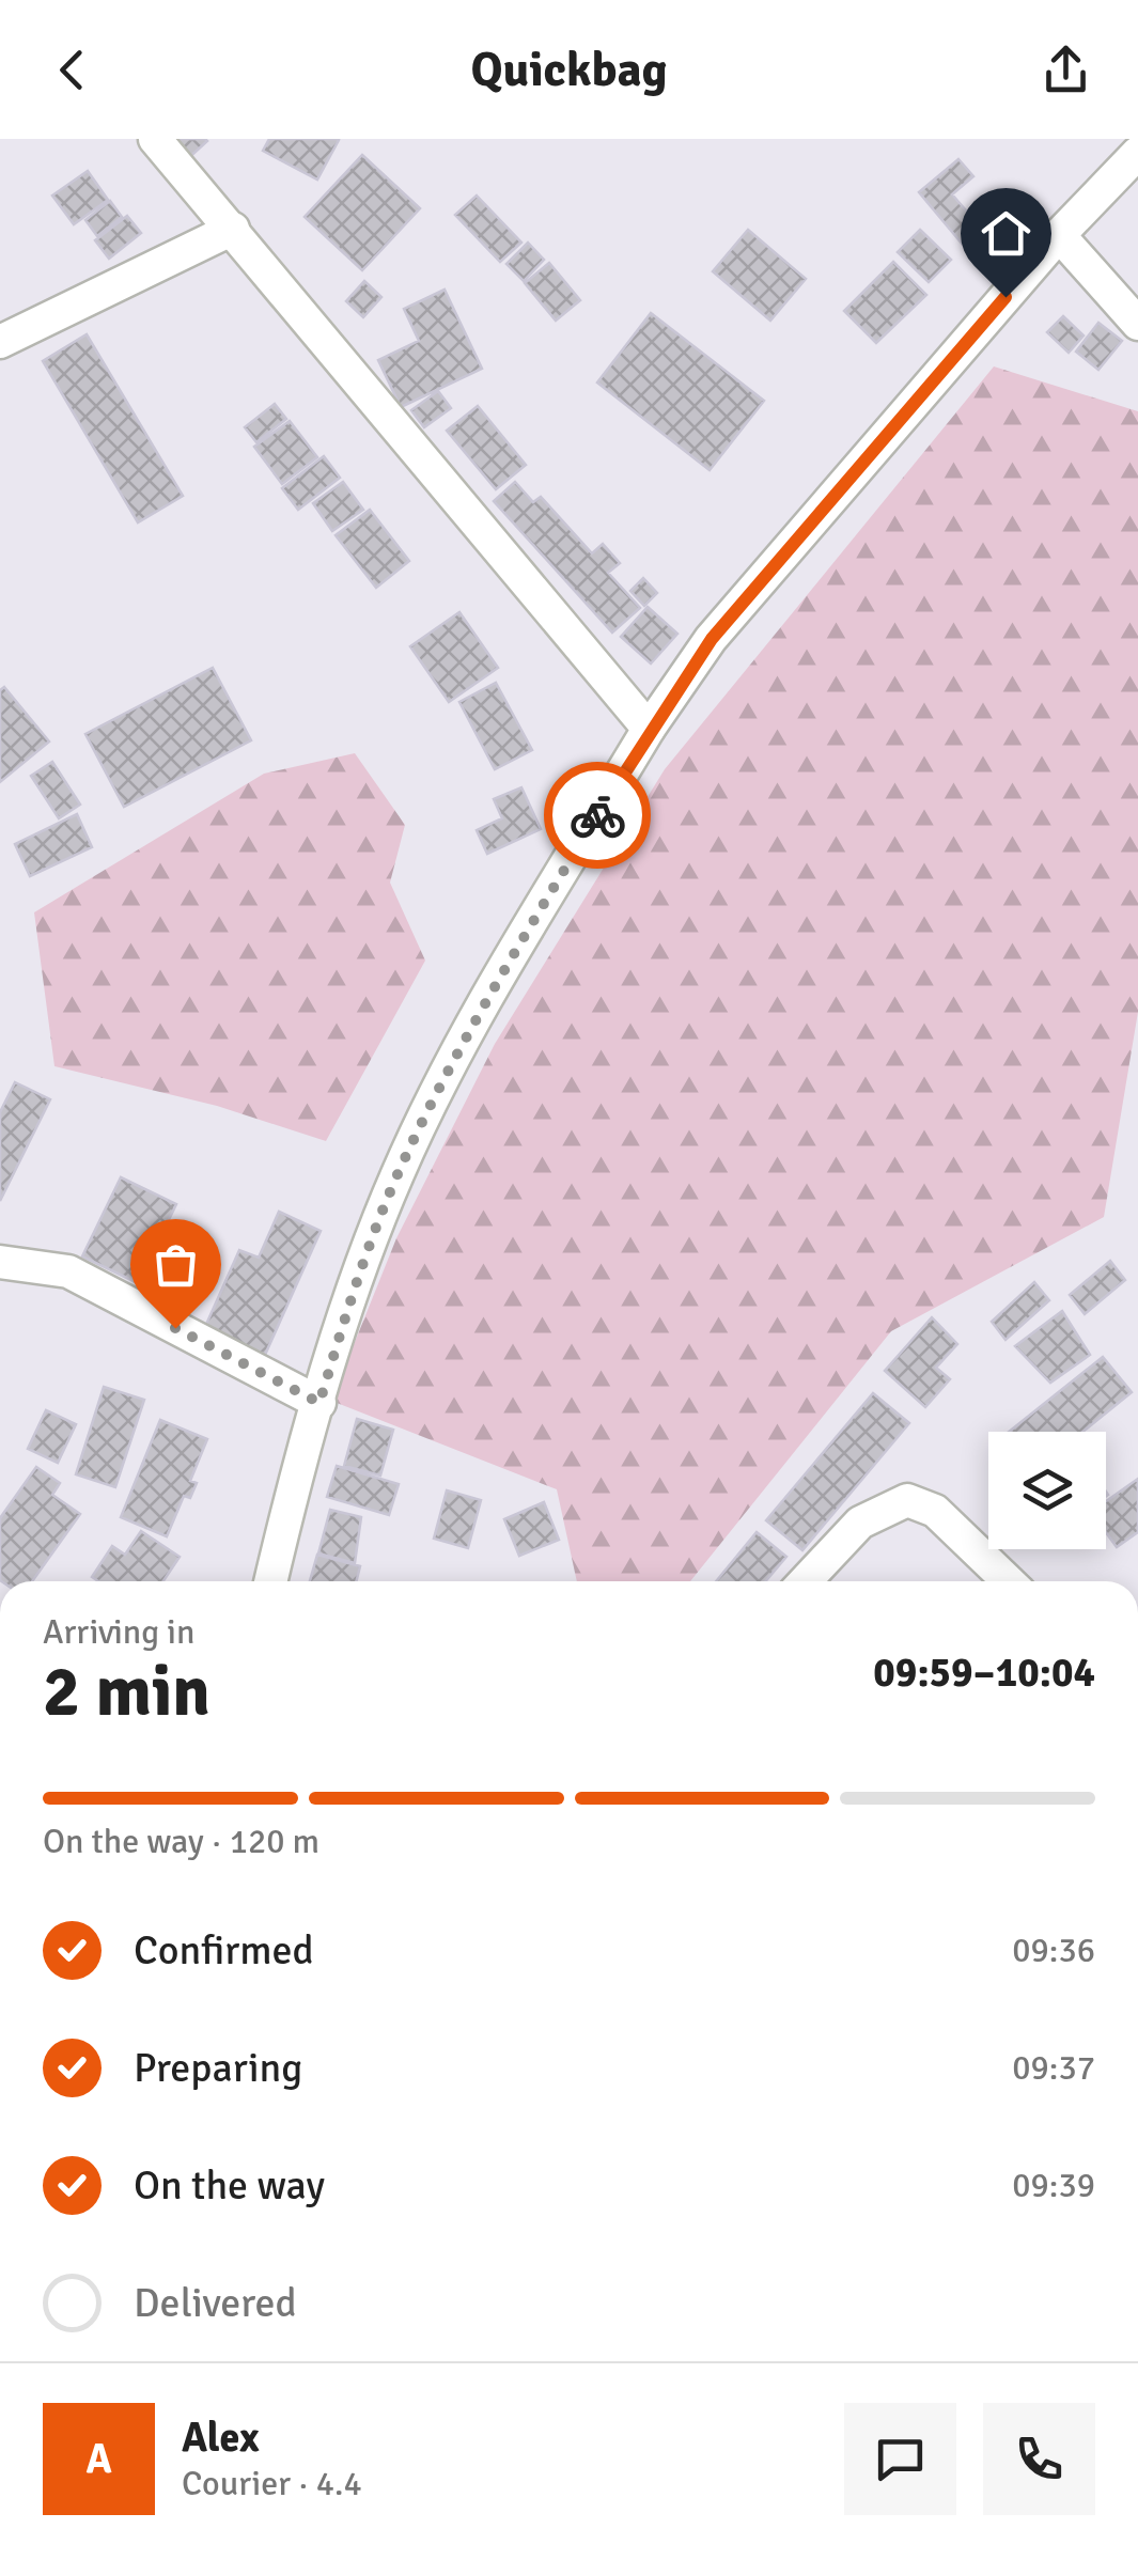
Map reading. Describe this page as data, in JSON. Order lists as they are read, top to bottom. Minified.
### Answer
{"page":{"header":"Quickbag","heading":["2 min","Arriving in","09:59–10:04"],"panel":["Alex","Courier · 4.4"],"bar":"On the way · 120 m","list":[["Confirmed","09:36"],["Preparing","09:37"],["On the way","09:39"],"Delivered"],"round":"A"}}
